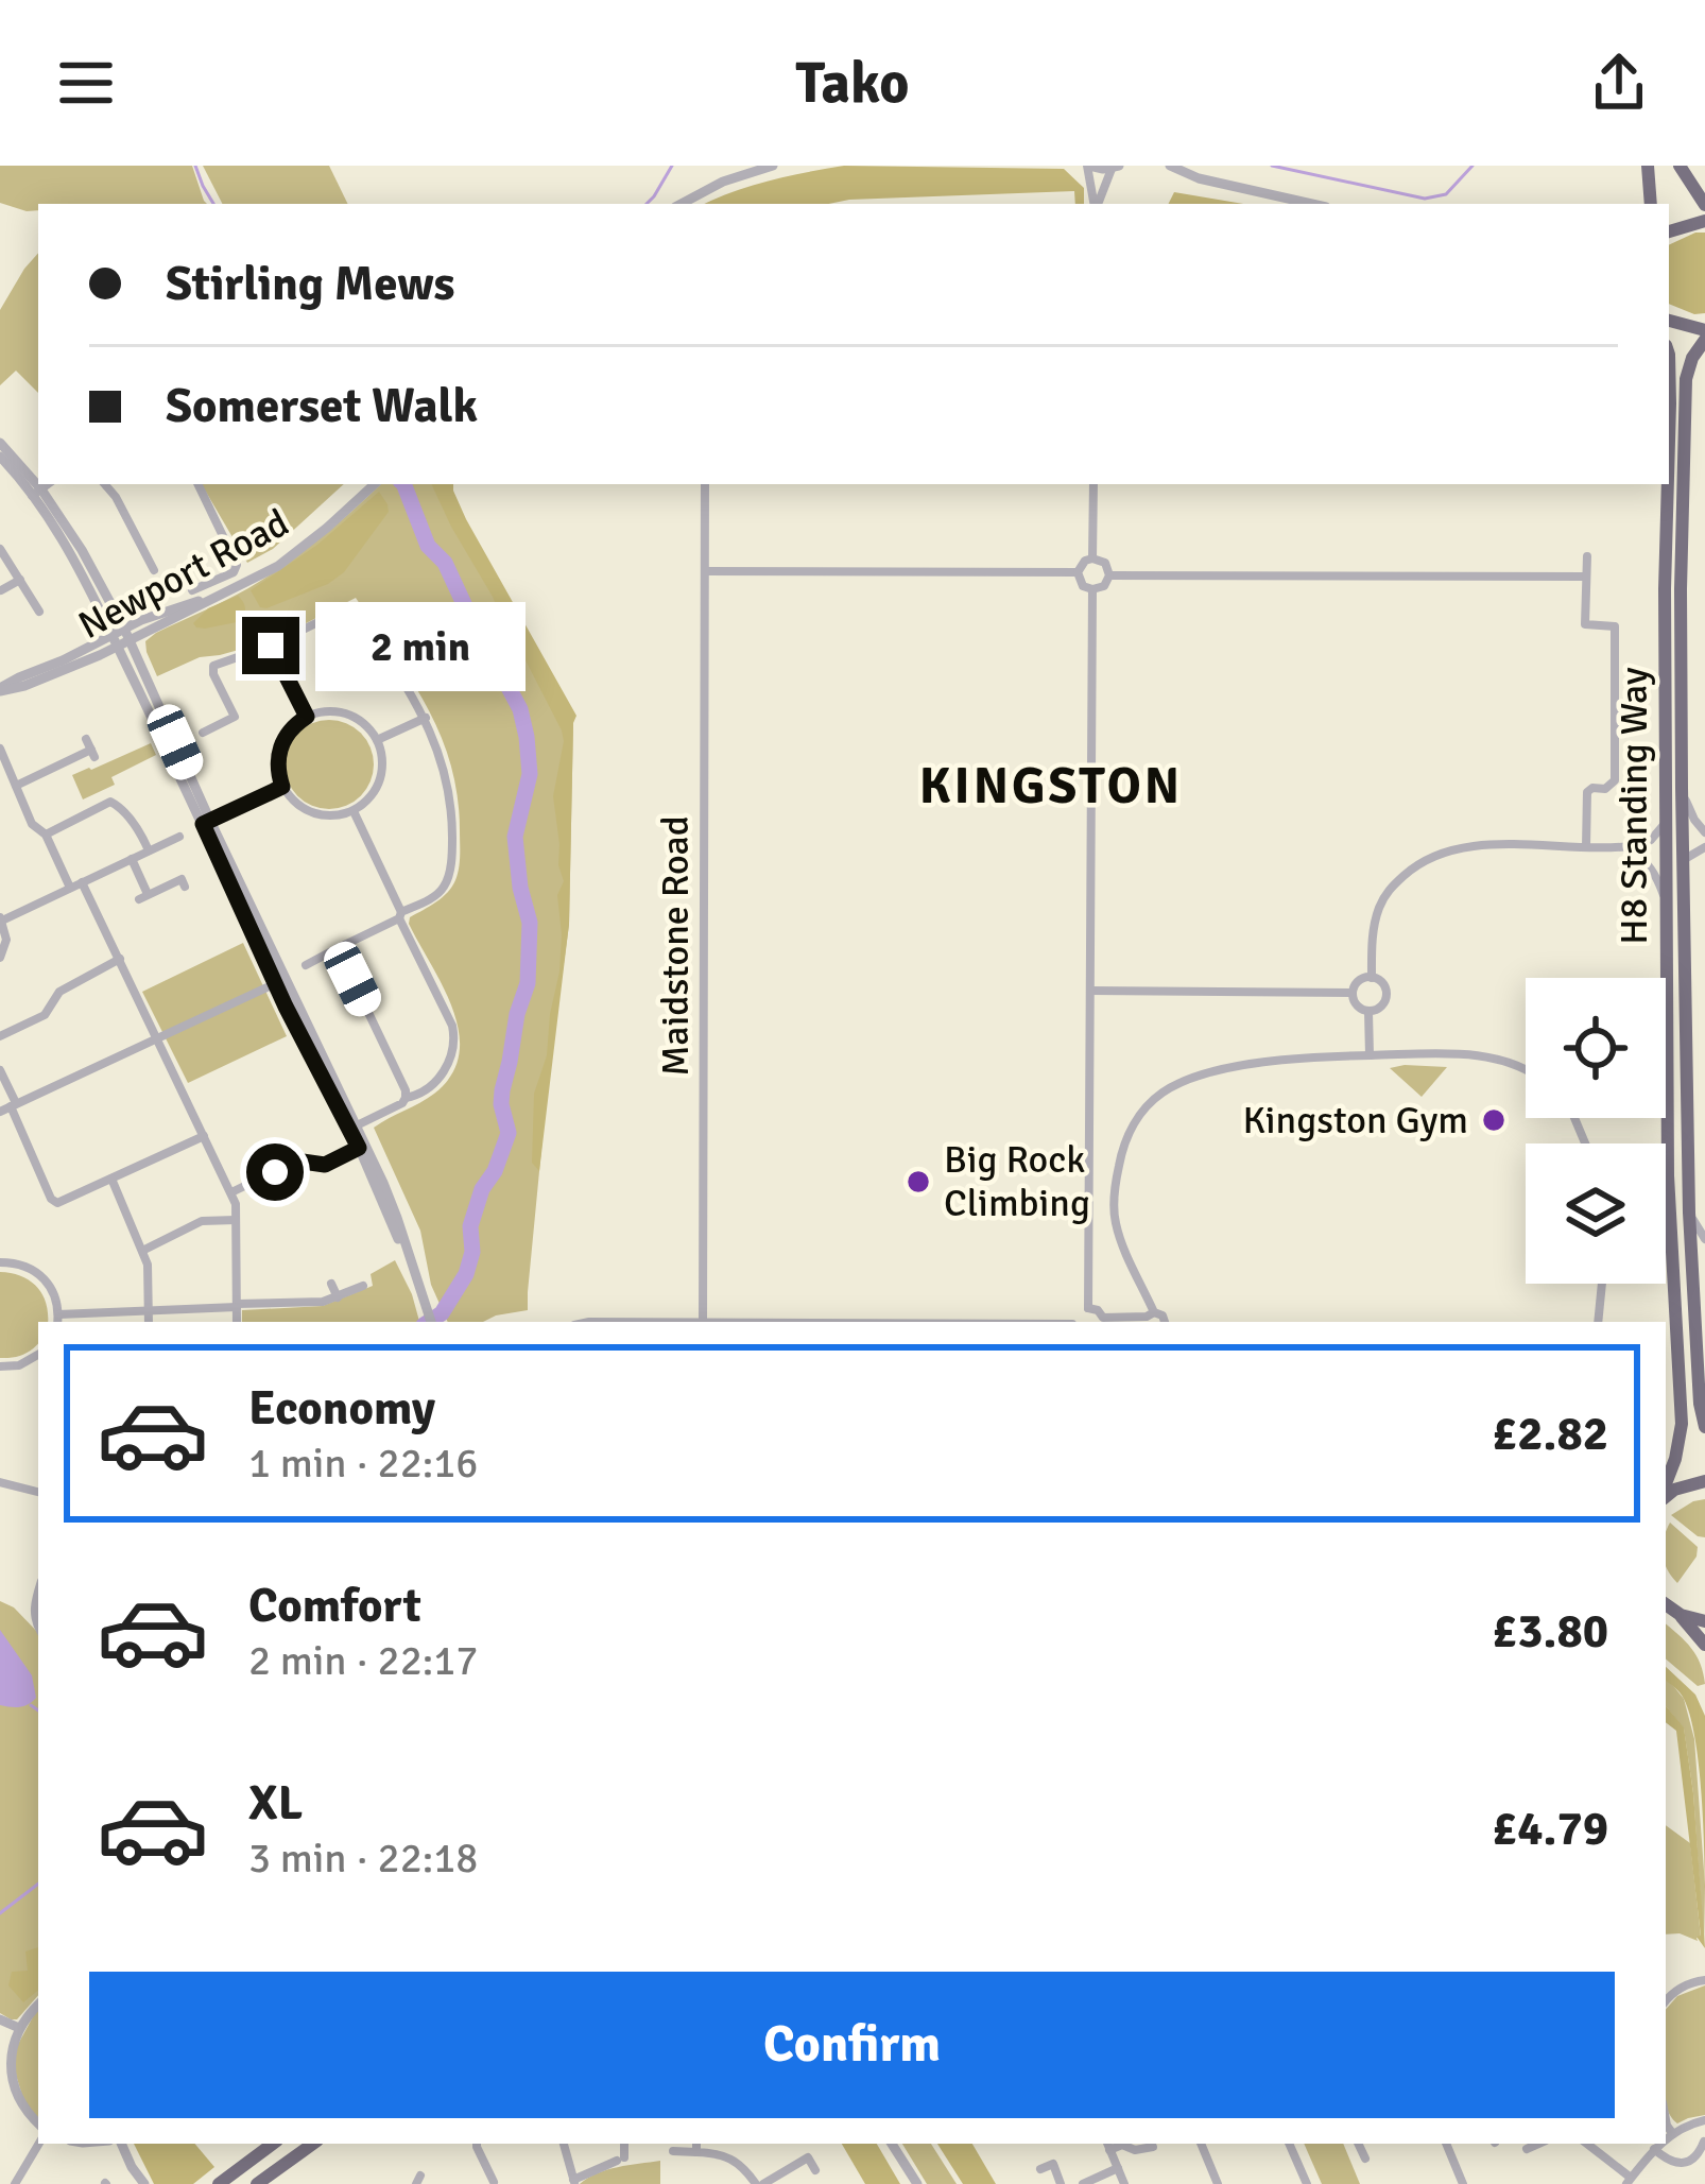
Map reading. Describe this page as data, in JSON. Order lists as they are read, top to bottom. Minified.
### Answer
{"streets":{"highway":["H8 Standing Way"],"street":["Newport Road","Maidstone Road"]},"districts":["KINGSTON"],"places":["Kingston Gym","Big Rock Climbing"],"page":{"header":"Tako","banner":["Stirling Mews","Somerset Walk"],"bubble":"2 min","list":[{"name":"Economy","note":"1 min · 22:16","value":"£2.82"},{"name":"Comfort","note":"2 min · 22:17","value":"£3.80"},{"name":"XL","note":"3 min · 22:18","value":"£4.79"}],"buttons":"Confirm"}}
